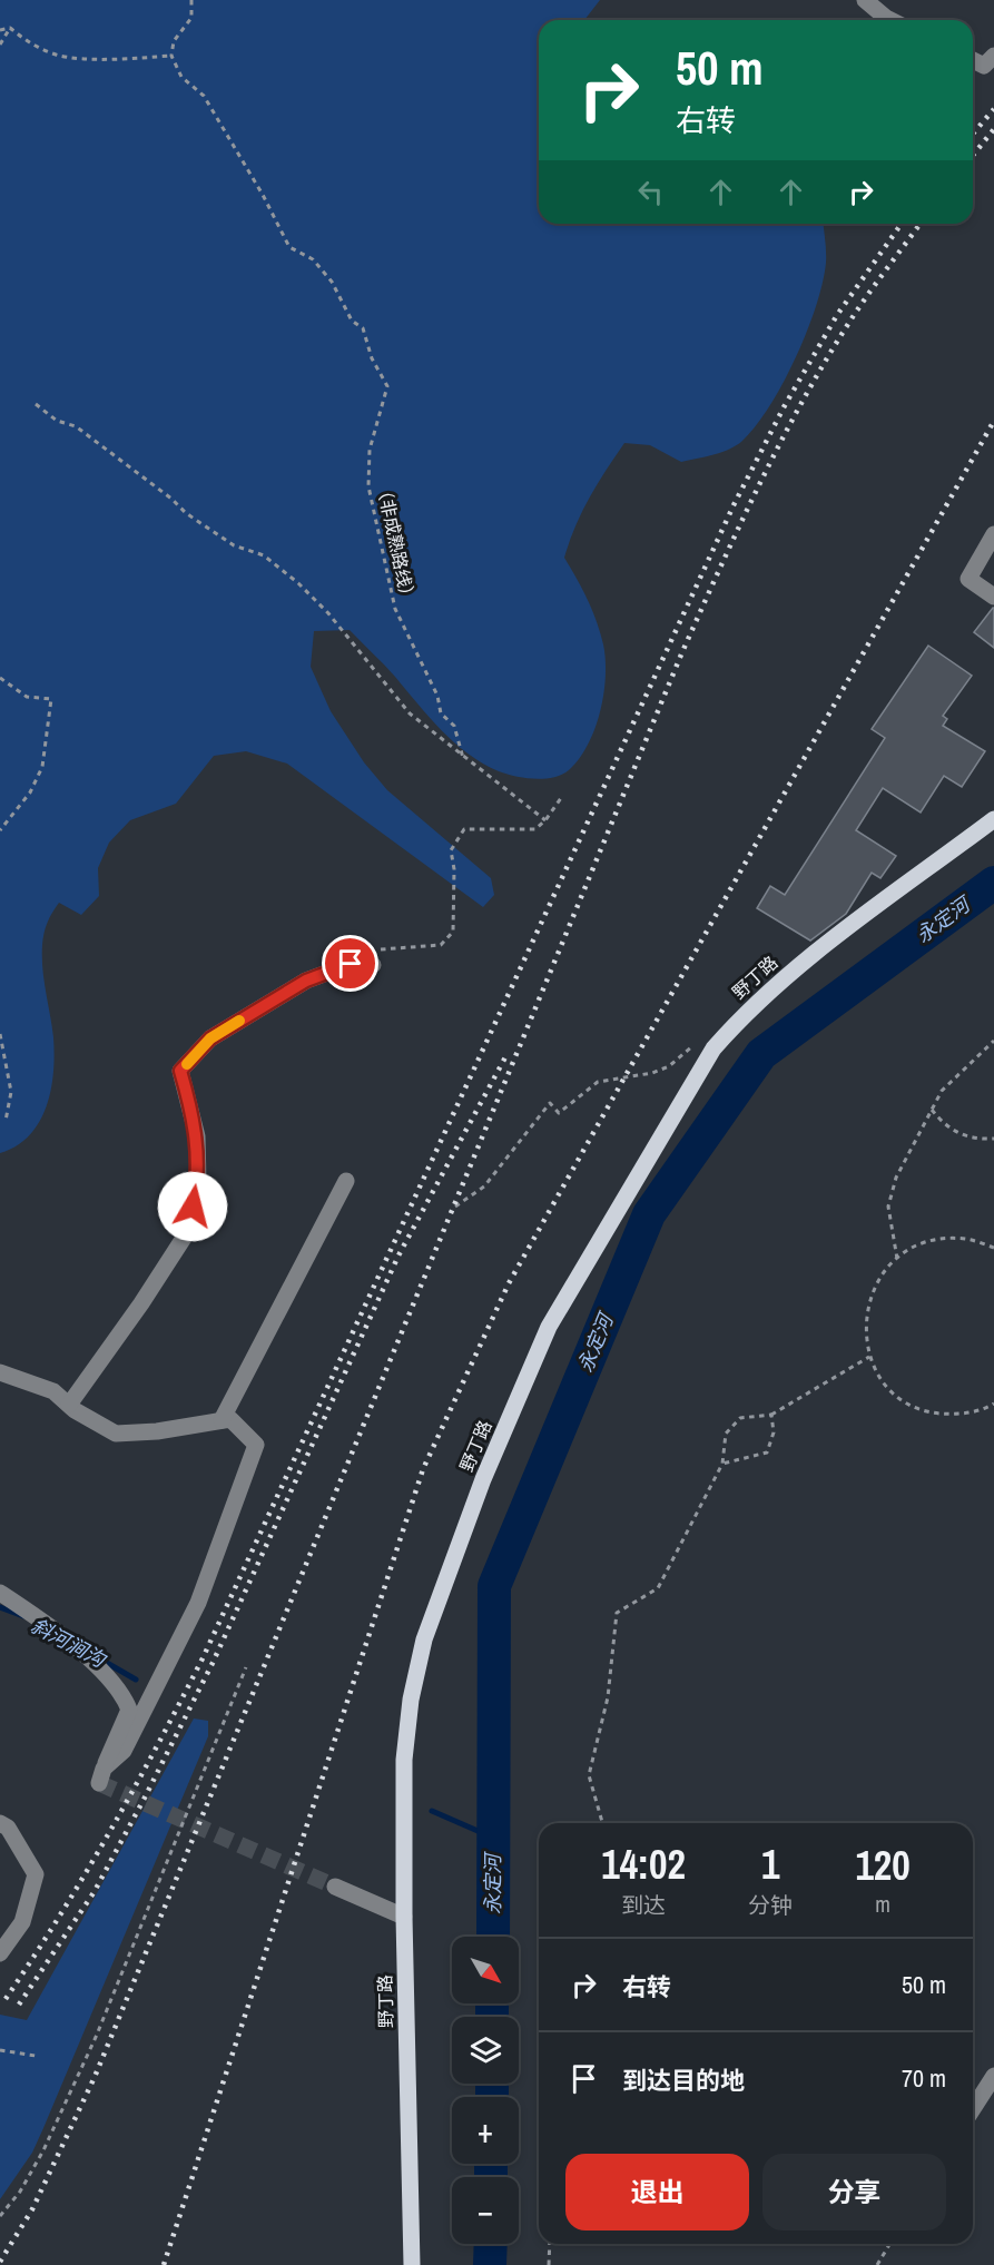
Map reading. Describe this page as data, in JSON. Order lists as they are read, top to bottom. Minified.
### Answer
{"streets":{"main road":["野丁路"],"path":["（非成熟路线）"]},"water":["永定河","斜河涧沟"],"north":"bottom right","page":{"turn":["50 m","右转"],"eta":["14:02","到达","1","分钟","120","m"],"map_buttons":["+","−"],"list":[{"name":"右转","value":"50 m"},{"name":"到达目的地","value":"70 m"}],"buttons":["退出","分享"]}}
